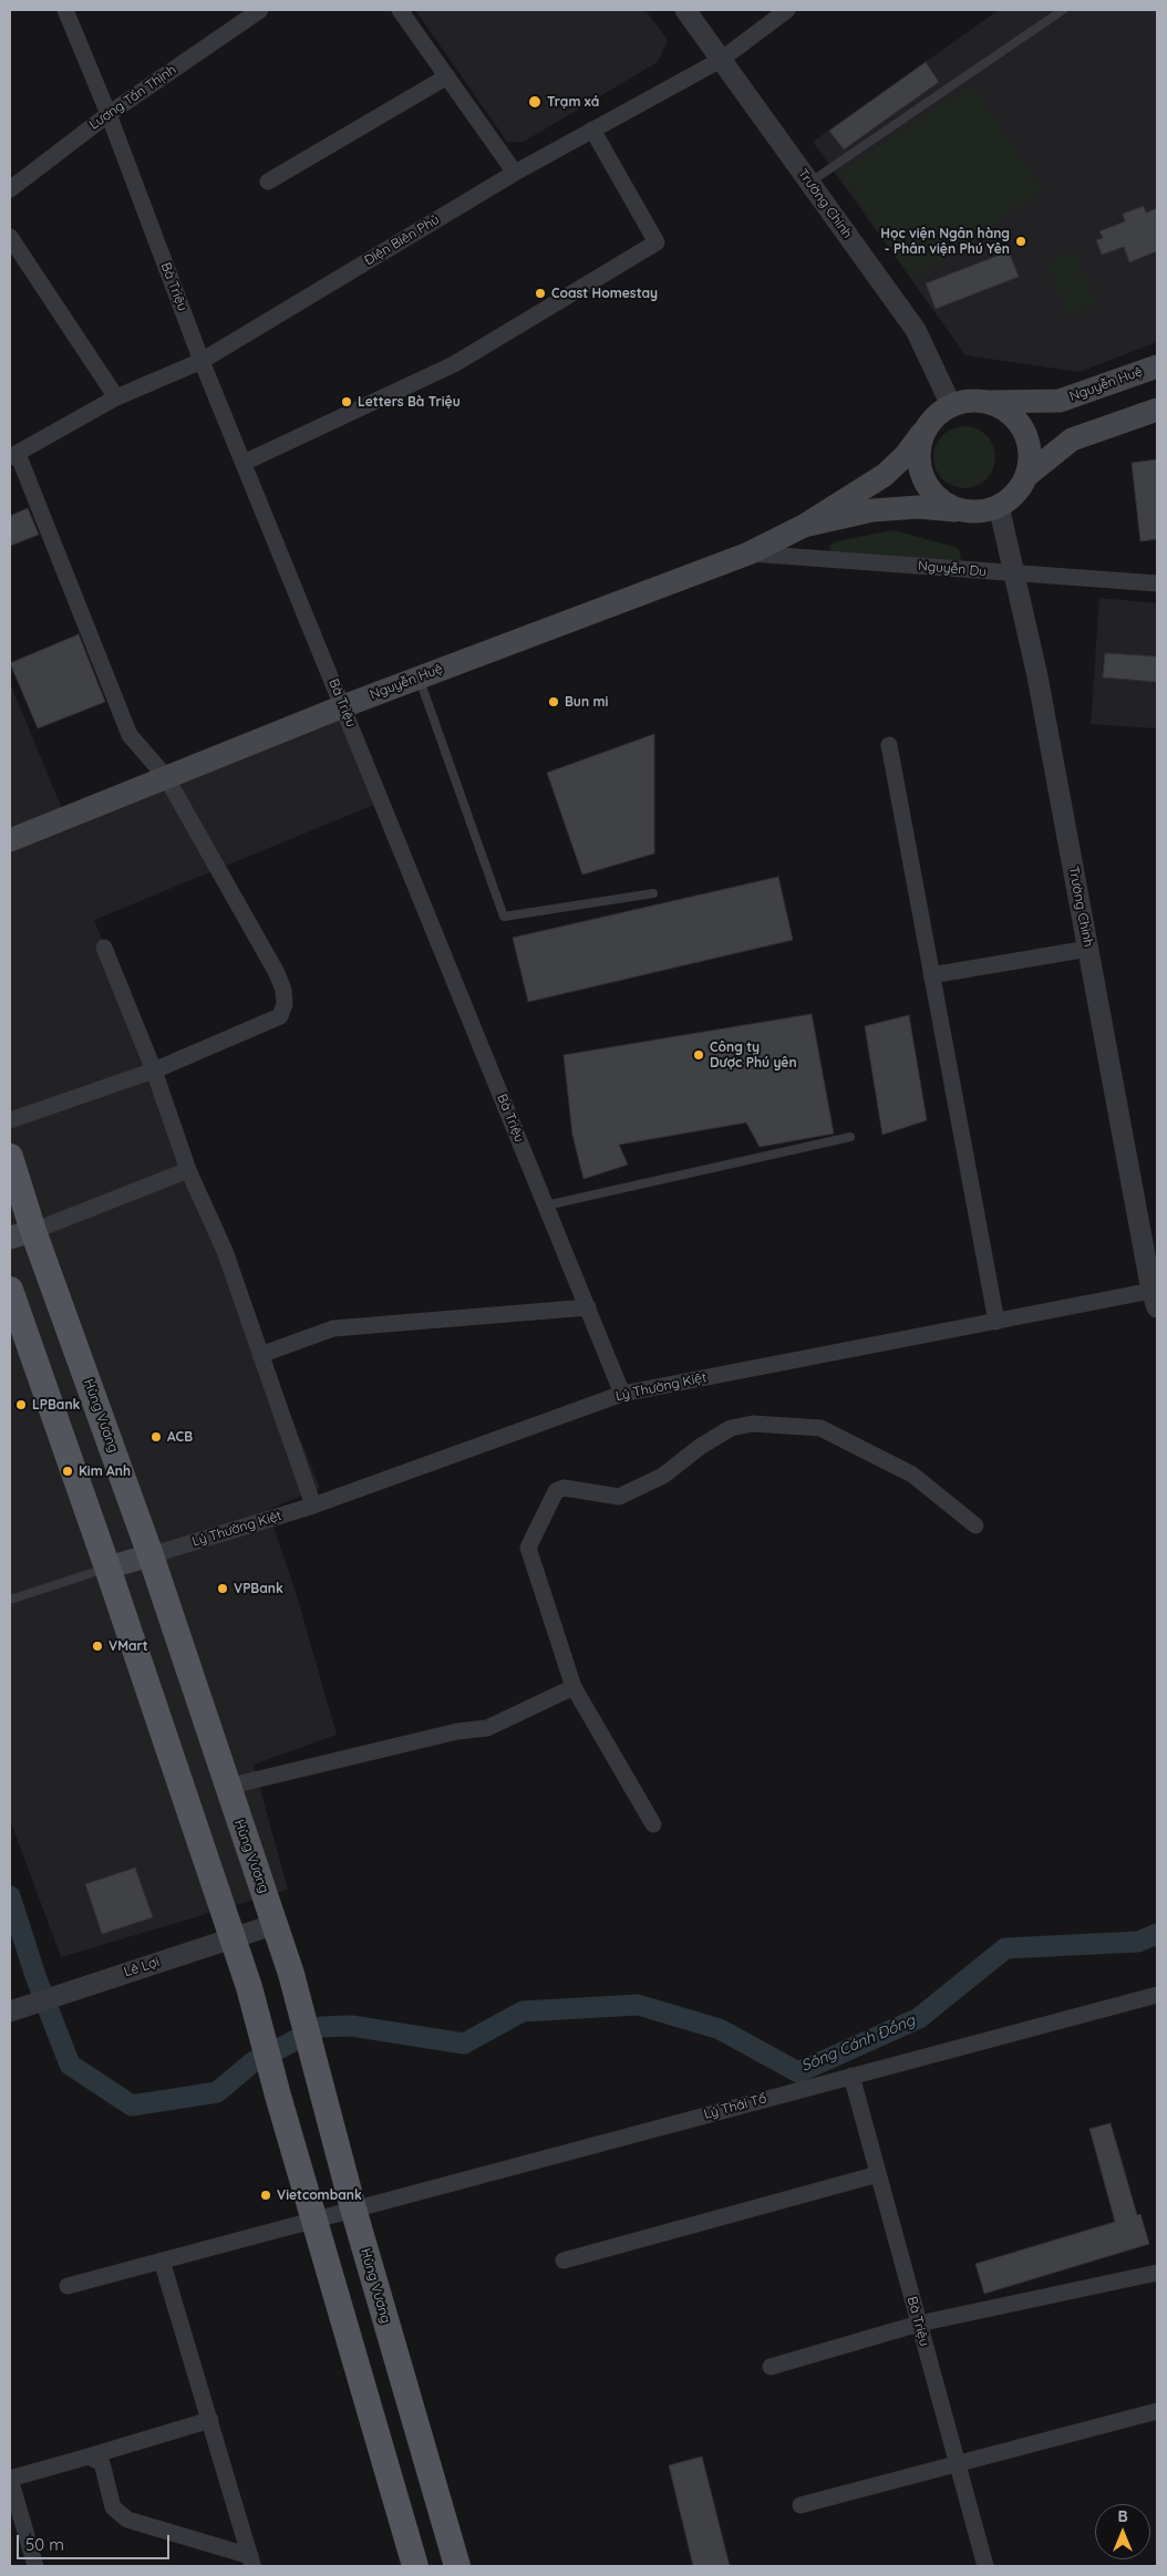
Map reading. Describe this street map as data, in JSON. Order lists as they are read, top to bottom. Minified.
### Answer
{"streets":{"main road":["Nguyễn Huệ","Hùng Vương"],"street":["Lương Tấn Thịnh","Trường Chinh","Điện Biên Phủ","Bà Triệu","Nguyễn Du","Lý Thường Kiệt","Lê Lợi","Lý Thái Tổ"]},"crossings":[["Lương Tấn Thịnh","Bà Triệu"],["Trường Chinh","Điện Biên Phủ"],["Trường Chinh","Nguyễn Huệ"],["Trường Chinh","Nguyễn Du"],["Trường Chinh","Lý Thường Kiệt"],["Điện Biên Phủ","Bà Triệu"],["Bà Triệu","Nguyễn Huệ"],["Bà Triệu","Lý Thường Kiệt"],["Bà Triệu","Lý Thái Tổ"],["Nguyễn Huệ","Nguyễn Du"],["Lý Thường Kiệt","Hùng Vương"],["Hùng Vương","Lê Lợi"],["Hùng Vương","Lý Thái Tổ"]],"water":["Sông Cánh Đồng"],"places":["Trạm xá","Học viện Ngân hàng - Phân viện Phú Yên","Coast Homestay","Letters Bà Triệu","Bun mi","Công ty Dược Phú yên","LPBank","ACB","Kim Anh","VPBank","VMart","Vietcombank"],"scale_bar":"50 m","north":"top"}
